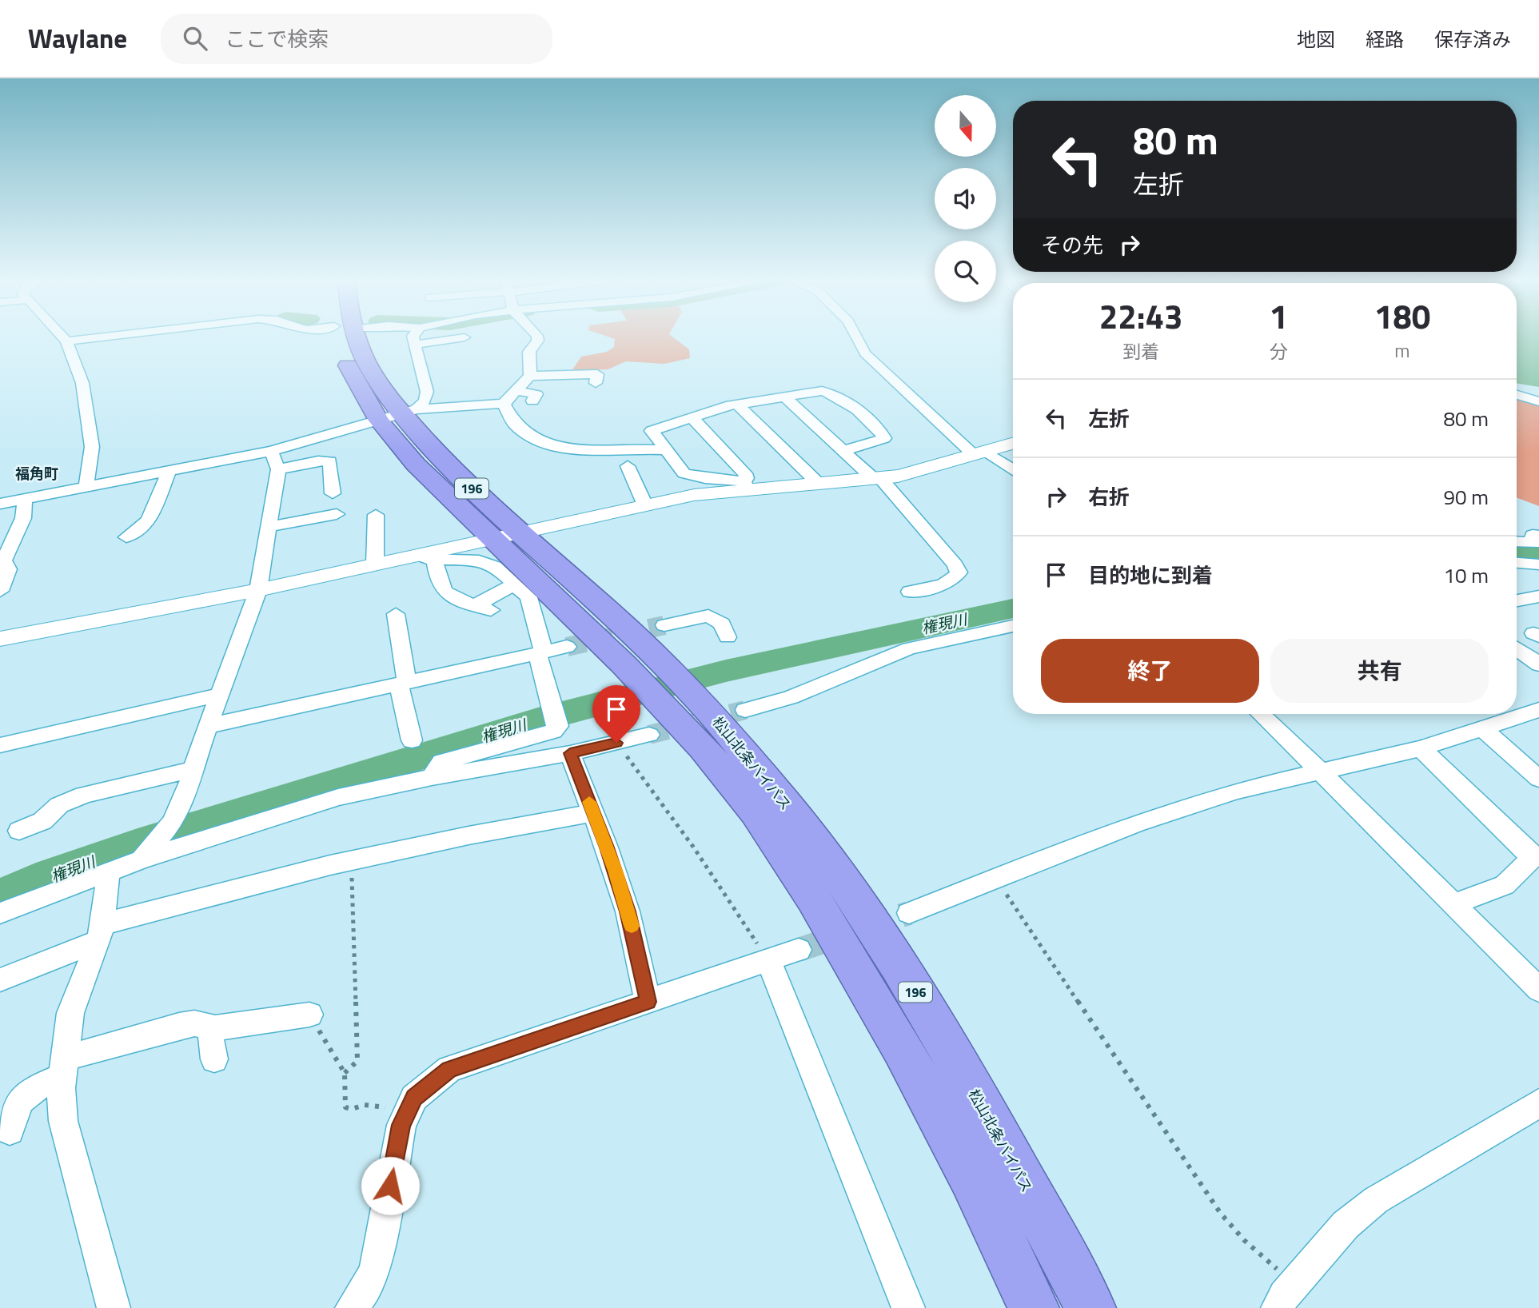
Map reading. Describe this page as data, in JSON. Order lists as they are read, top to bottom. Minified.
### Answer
{"streets":{"highway":["196","松山北条バイパス"]},"districts":["福角町"],"water":["権現川"],"north":"bottom","page":{"header":"Waylane","search":"ここで検索","nav":["地図","経路","保存済み"],"turn":["80 m","左折"],"then":"その先","eta":["22:43","到着","1","分","180","m"],"list":[{"name":"左折","value":"80 m"},{"name":"右折","value":"90 m"},{"name":"目的地に到着","value":"10 m"}],"buttons":["終了","共有"]}}
